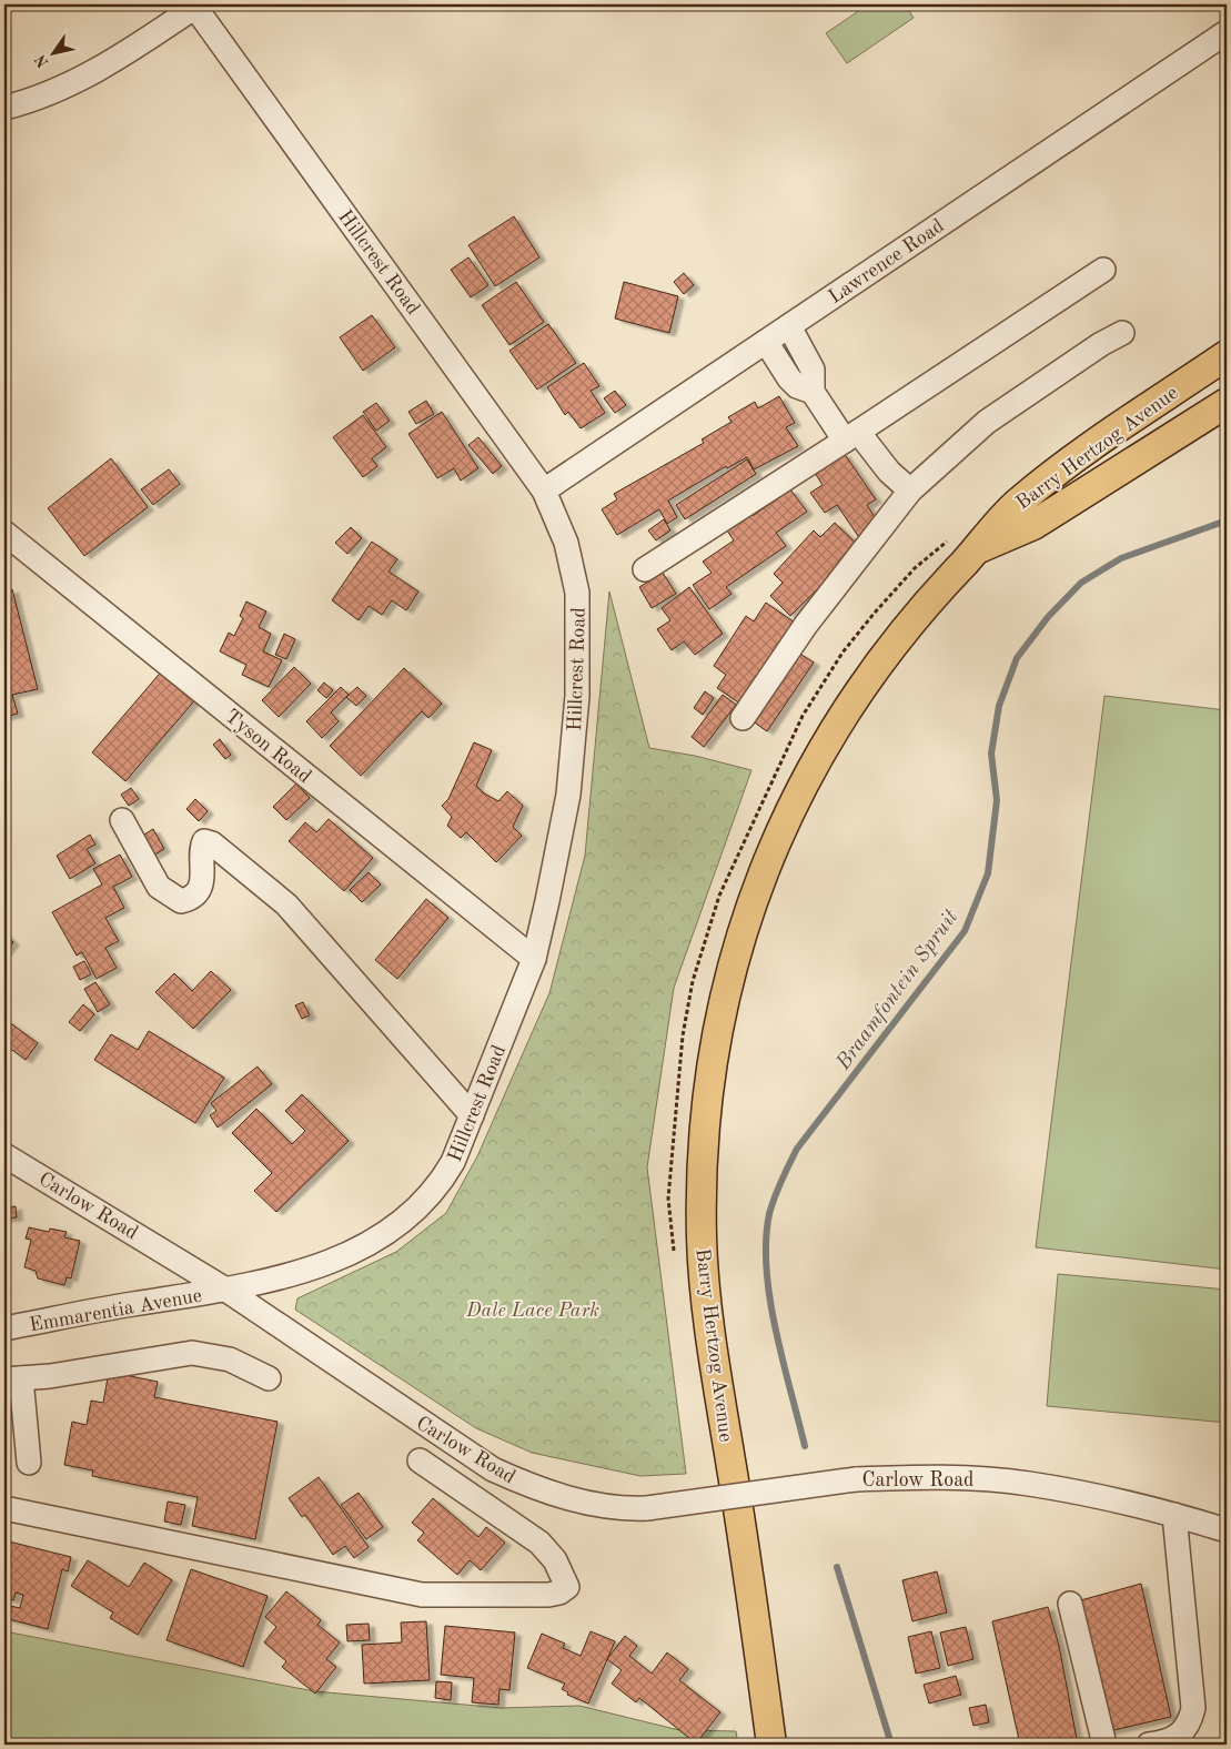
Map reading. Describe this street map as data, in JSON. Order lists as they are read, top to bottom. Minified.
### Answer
{"streets":{"main road":["Barry Hertzog Avenue"],"street":["Lawrence Road","Hillcrest Road","Tyson Road","Carlow Road","Emmarentia Avenue"]},"crossings":[["Lawrence Road","Hillcrest Road"],["Hillcrest Road","Tyson Road"],["Hillcrest Road","Carlow Road"],["Hillcrest Road","Emmarentia Avenue"],["Carlow Road","Emmarentia Avenue"]],"water":["Braamfontein Spruit"],"parks":["Dale Lace Park"],"north":"bottom left"}
